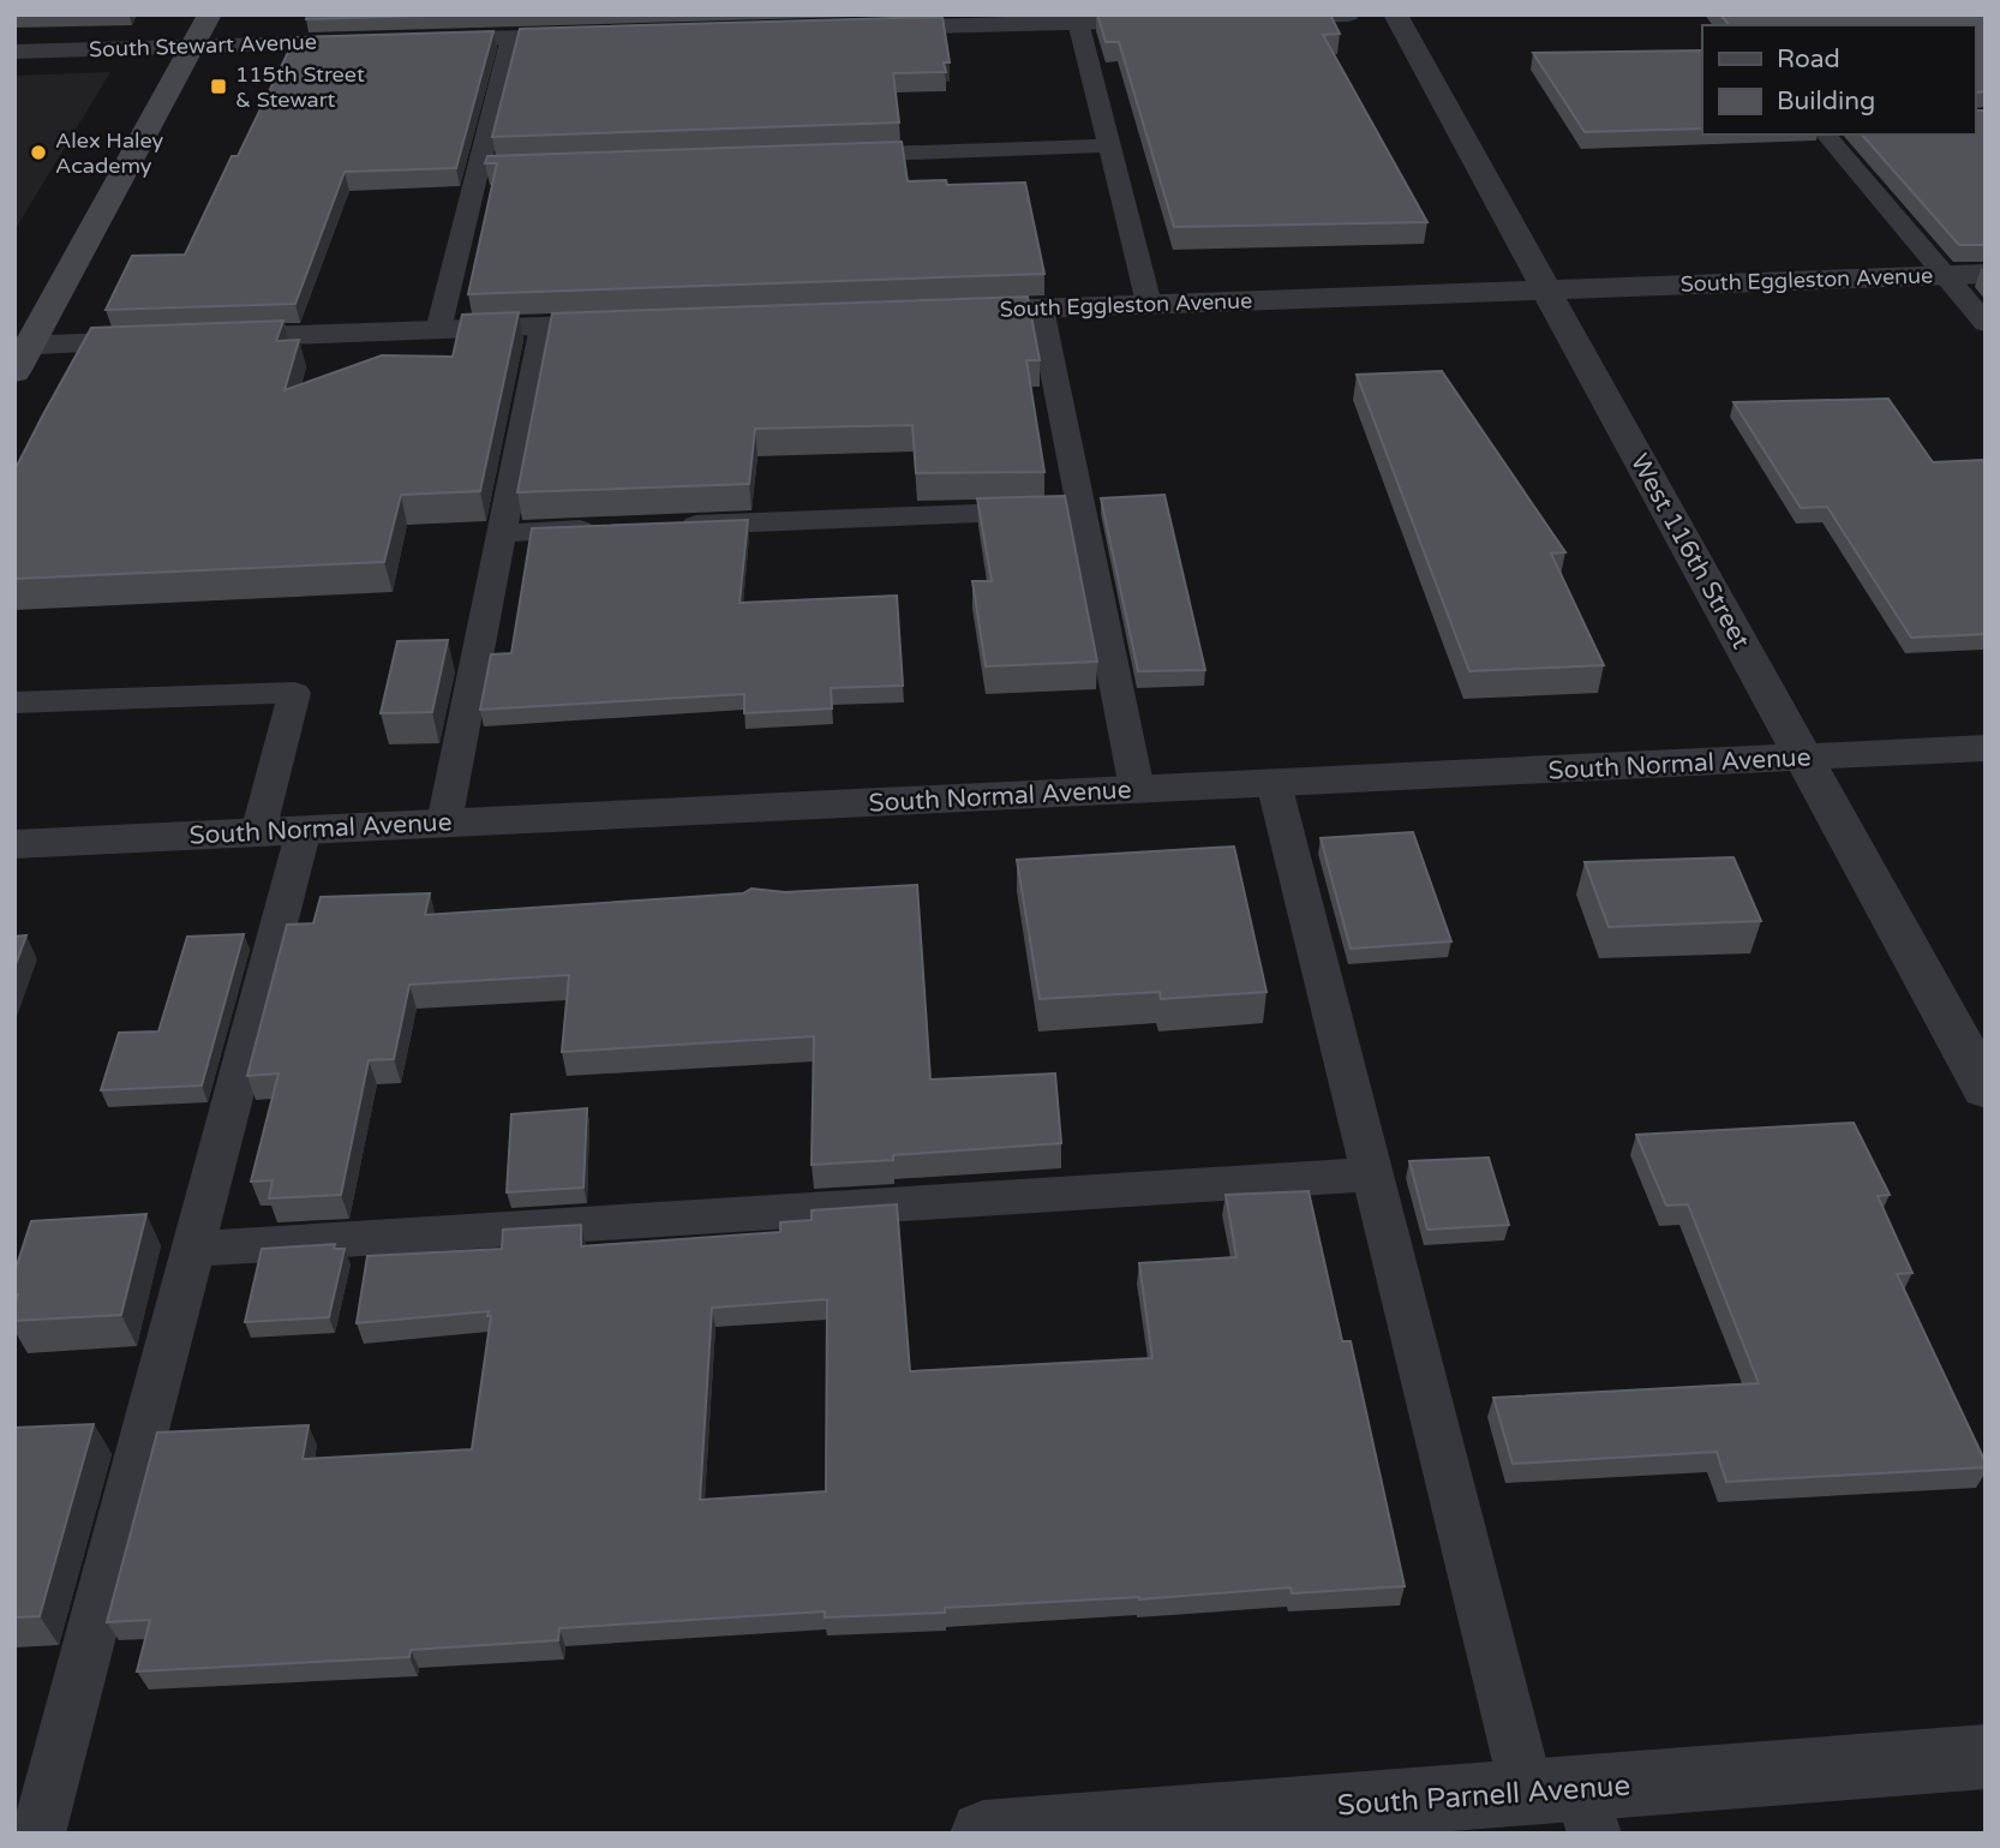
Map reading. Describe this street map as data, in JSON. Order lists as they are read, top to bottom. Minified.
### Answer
{"streets":{"street":["South Stewart Avenue","South Eggleston Avenue","West 116th Street","South Normal Avenue","South Parnell Avenue"]},"crossings":[["South Eggleston Avenue","West 116th Street"],["West 116th Street","South Normal Avenue"]],"places":{"transit":["115th Street & Stewart"],"other":["Alex Haley Academy"]},"legend":["Road","Building"]}
